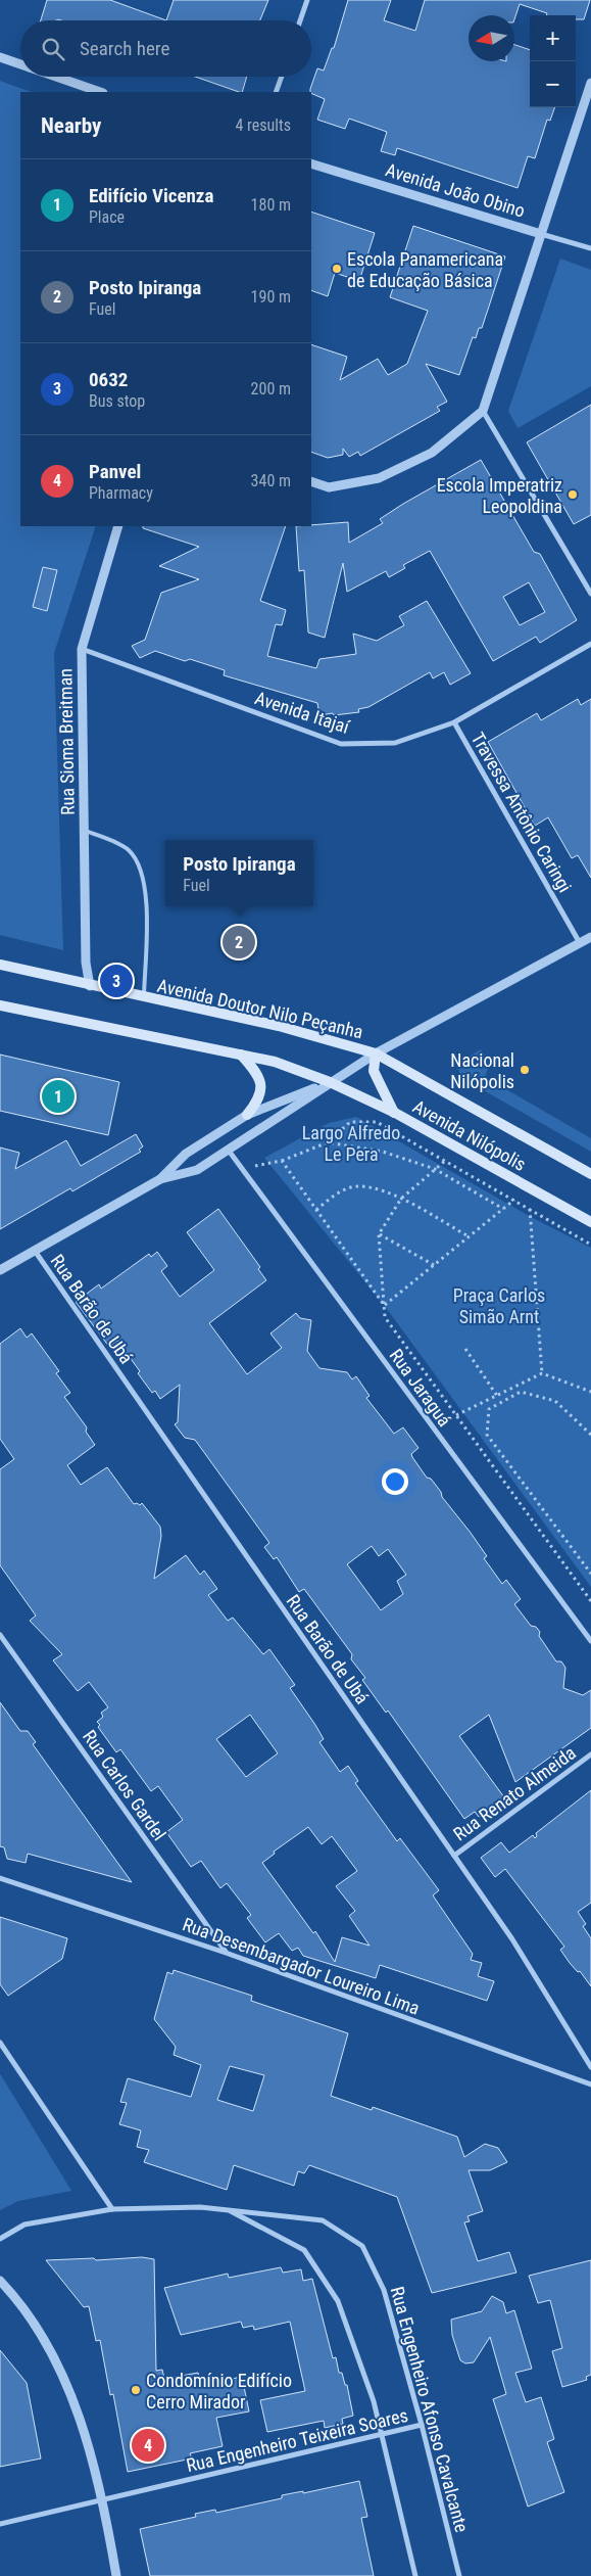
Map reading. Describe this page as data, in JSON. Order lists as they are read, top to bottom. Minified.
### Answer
{"streets":{"main road":["Avenida Doutor Nilo Peçanha","Avenida Nilópolis"],"street":["Avenida João Obino","Avenida Itajaí","Rua Sioma Breitman","Travessa Antônio Caringi","Rua Barão de Ubá","Rua Jaraguá","Rua Carlos Gardel","Rua Renato Almeida","Rua Desembargador Loureiro Lima","Rua Engenheiro Afonso Cavalcante","Rua Engenheiro Teixeira Soares"]},"crossings":[["Avenida Itajaí","Rua Sioma Breitman"],["Avenida Itajaí","Travessa Antônio Caringi"],["Rua Sioma Breitman","Avenida Doutor Nilo Peçanha"],["Travessa Antônio Caringi","Avenida Doutor Nilo Peçanha"],["Avenida Doutor Nilo Peçanha","Avenida Nilópolis"],["Rua Barão de Ubá","Rua Renato Almeida"],["Rua Carlos Gardel","Rua Desembargador Loureiro Lima"],["Rua Engenheiro Afonso Cavalcante","Rua Engenheiro Teixeira Soares"]],"parks":["Largo Alfredo Le Pera","Praça Carlos Simão Arnt"],"places":["Escola Panamericana de Educação Básica","Escola Imperatriz Leopoldina","Nacional Nilópolis","Condomínio Edifício Cerro Mirador"],"north":"left","page":{"map_buttons":["+","−"],"search":"Search here","heading":["Nearby","4 results"],"list":[{"mark":"1","name":"Edifício Vicenza","note":"Place","value":"180 m"},{"mark":"2","name":"Posto Ipiranga","note":"Fuel","value":"190 m"},{"mark":"3","name":"0632","note":"Bus stop","value":"200 m"},{"mark":"4","name":"Panvel","note":"Pharmacy","value":"340 m"}],"popup":["Posto Ipiranga","Fuel"],"pins":["2","3","1","4"]}}
